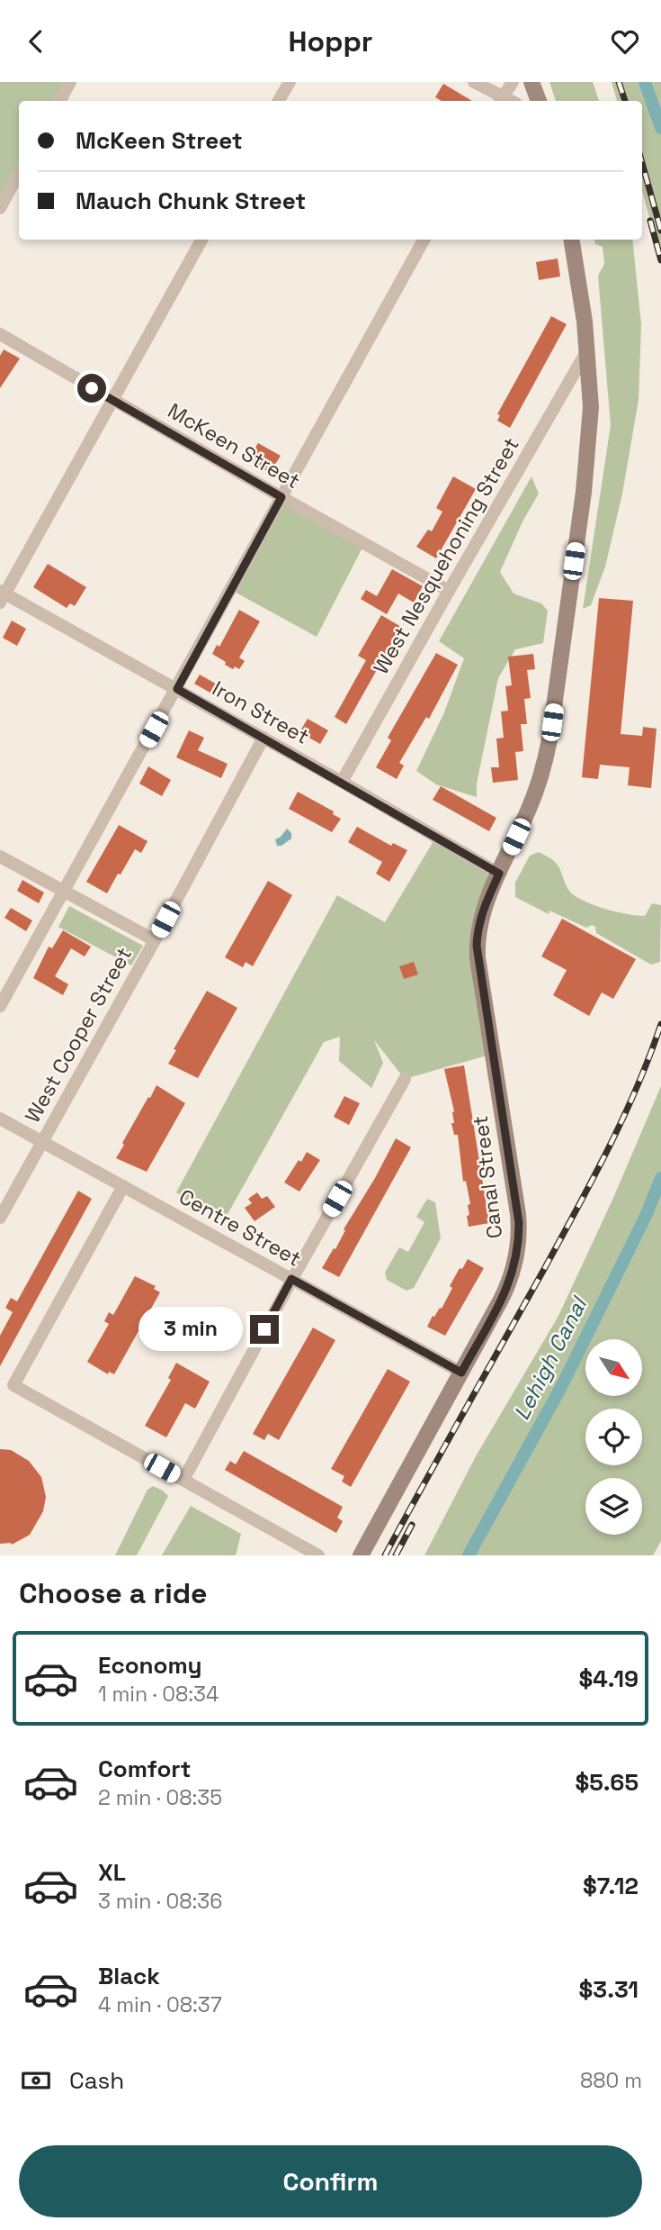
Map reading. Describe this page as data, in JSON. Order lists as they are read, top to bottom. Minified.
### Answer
{"streets":{"street":["McKeen Street","West Nesquehoning Street","Iron Street","West Cooper Street","Canal Street","Centre Street"]},"crossings":[["McKeen Street","West Nesquehoning Street"],["West Nesquehoning Street","Iron Street"],["West Nesquehoning Street","Canal Street"],["Iron Street","West Cooper Street"],["Iron Street","Canal Street"],["West Cooper Street","Centre Street"],["Canal Street","Centre Street"]],"water":["Lehigh Canal"],"north":"bottom right","page":{"header":"Hoppr","banner":["McKeen Street","Mauch Chunk Street"],"bubble":"3 min","heading":"Choose a ride","list":[{"name":"Economy","note":"1 min · 08:34","value":"$4.19"},{"name":"Comfort","note":"2 min · 08:35","value":"$5.65"},{"name":"XL","note":"3 min · 08:36","value":"$7.12"},{"name":"Black","note":"4 min · 08:37","value":"$3.31"}],"pay":["Cash","880 m"],"buttons":"Confirm"}}
